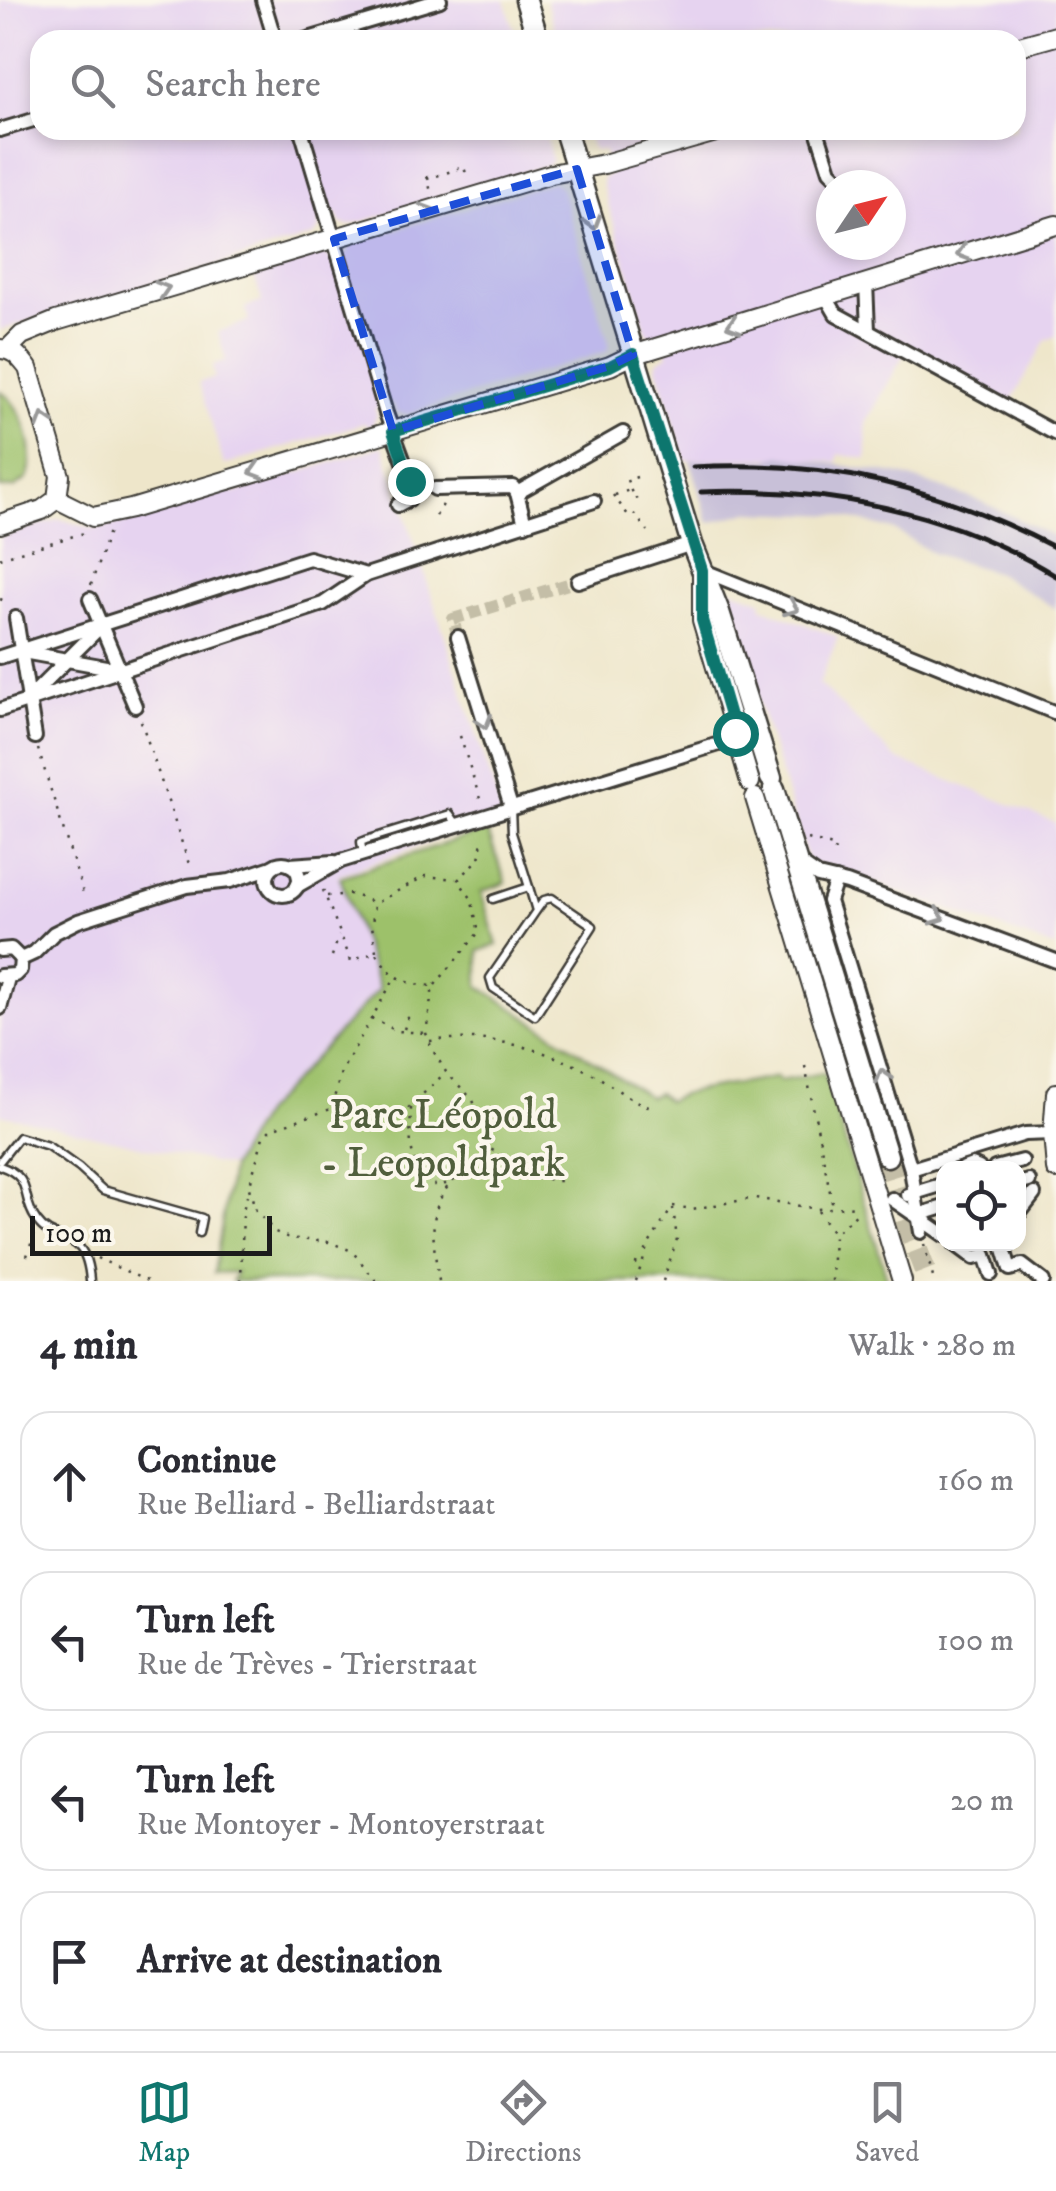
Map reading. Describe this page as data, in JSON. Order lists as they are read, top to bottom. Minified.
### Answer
{"parks":["Parc Léopold - Leopoldpark"],"scale_bar":"100 m","north":"top right","page":{"search":"Search here","scale":"100 m","heading":["4 min","Walk · 280 m"],"list":[["Continue","Rue Belliard - Belliardstraat","160 m"],["Turn left","Rue de Trèves - Trierstraat","100 m"],["Turn left","Rue Montoyer - Montoyerstraat","20 m"],"Arrive at destination"],"nav":["Map","Directions","Saved"]}}
